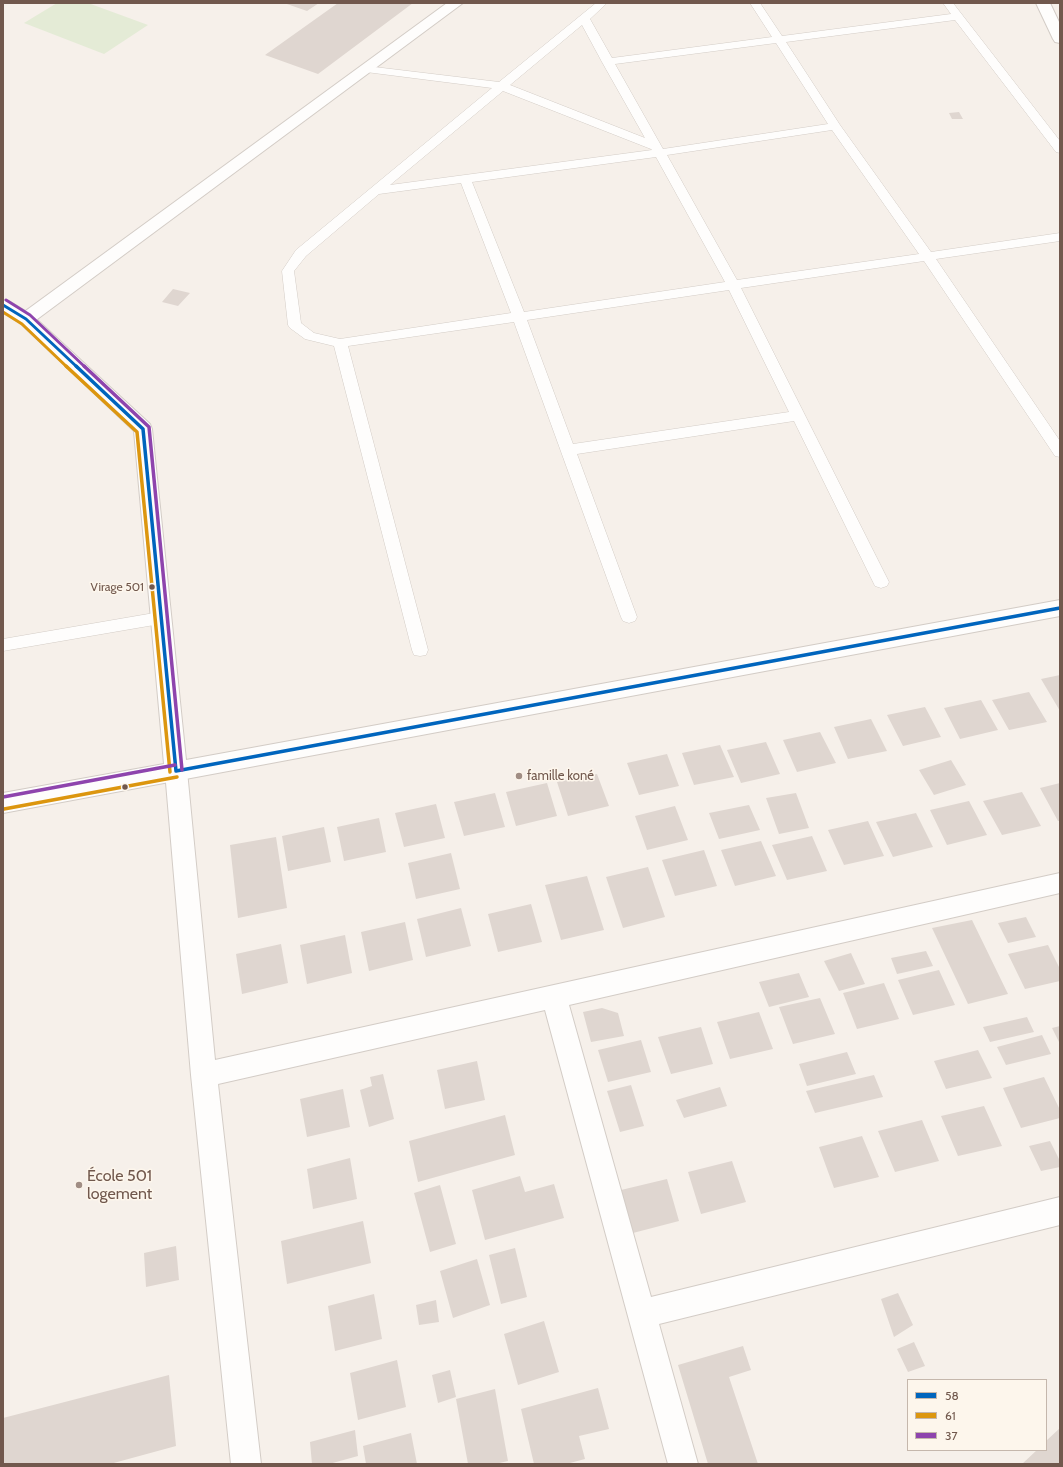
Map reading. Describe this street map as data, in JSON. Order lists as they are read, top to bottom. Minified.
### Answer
{"places":["Virage 501","famille koné","École 501 logement"],"lines":["transit line 37","transit line 58","transit line 61"],"legend":["58","61","37"]}
